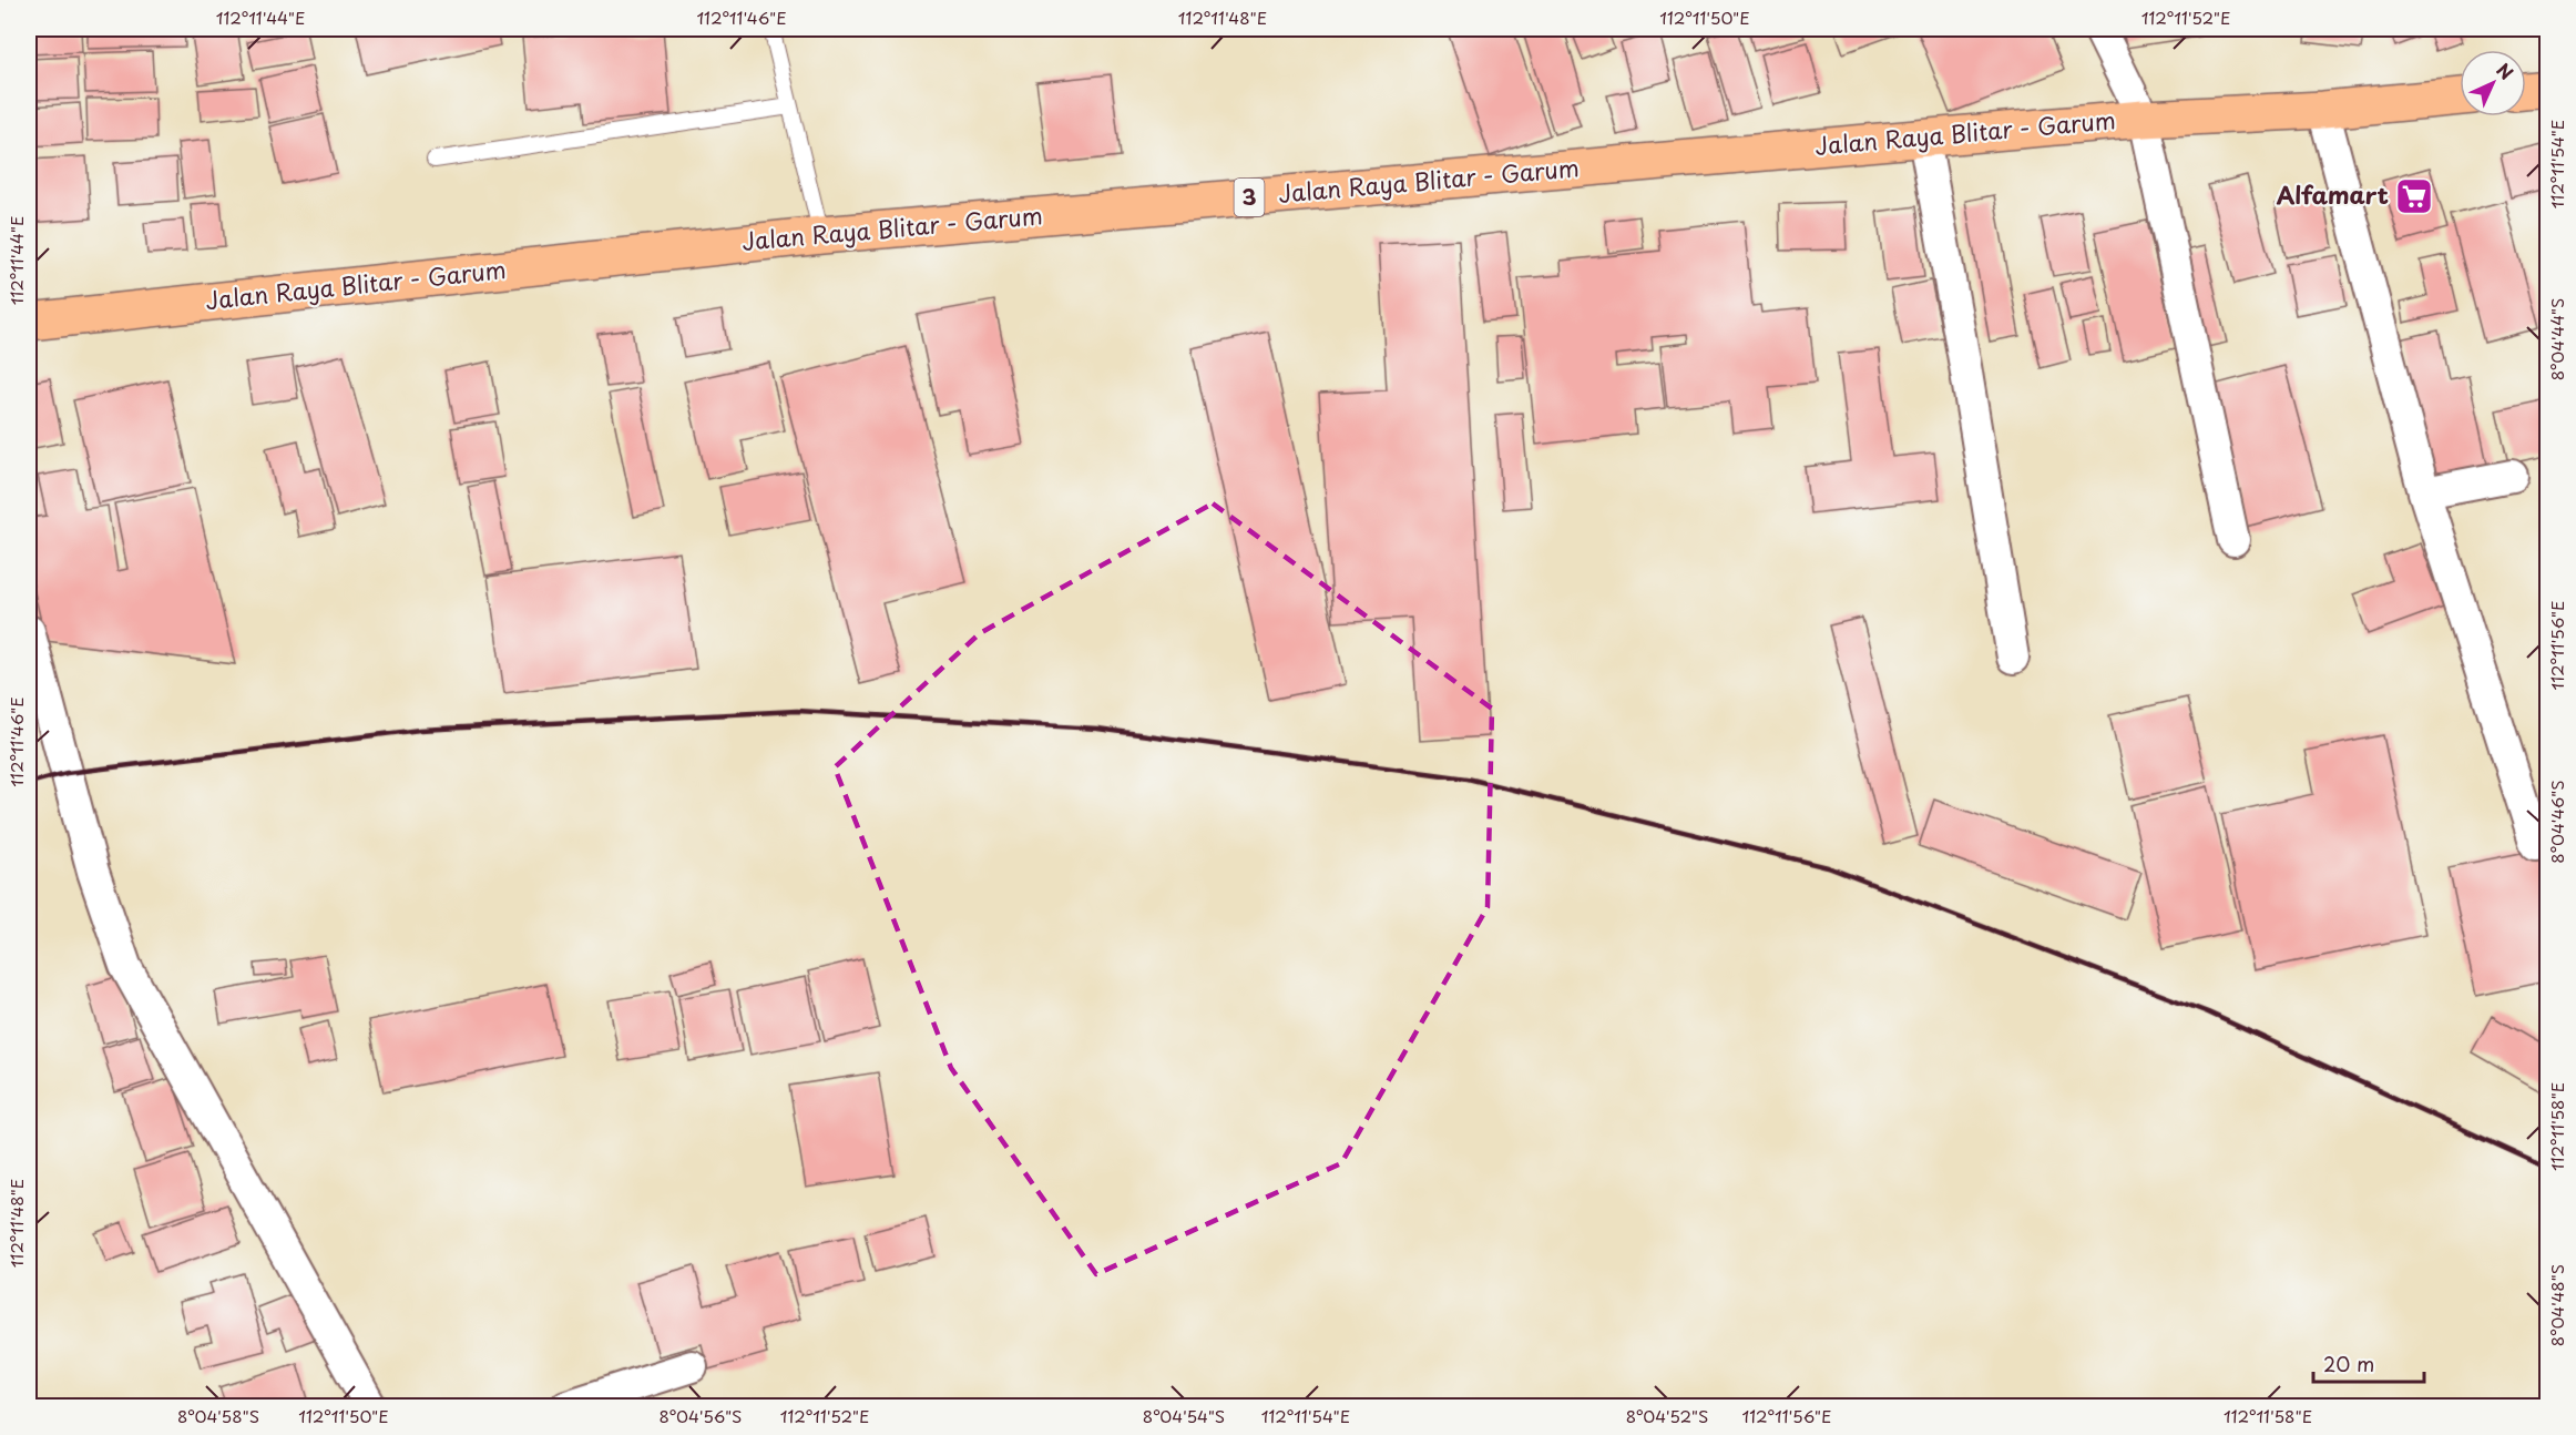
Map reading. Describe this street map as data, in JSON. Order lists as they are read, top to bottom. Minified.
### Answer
{"streets":{"highway":["Jalan Raya Blitar - Garum","3"]},"places":{"supermarket":["Alfamart"]},"scale_bar":"20 m","north":"top right","coordinates":["112°11'44\"E","112°11'46\"E","112°11'48\"E","112°11'50\"E","112°11'52\"E","112°11'54\"E","8°04'44\"S","112°11'56\"E","8°04'46\"S","112°11'58\"E","8°04'48\"S","8°04'58\"S","8°04'56\"S","8°04'54\"S","8°04'52\"S"]}
